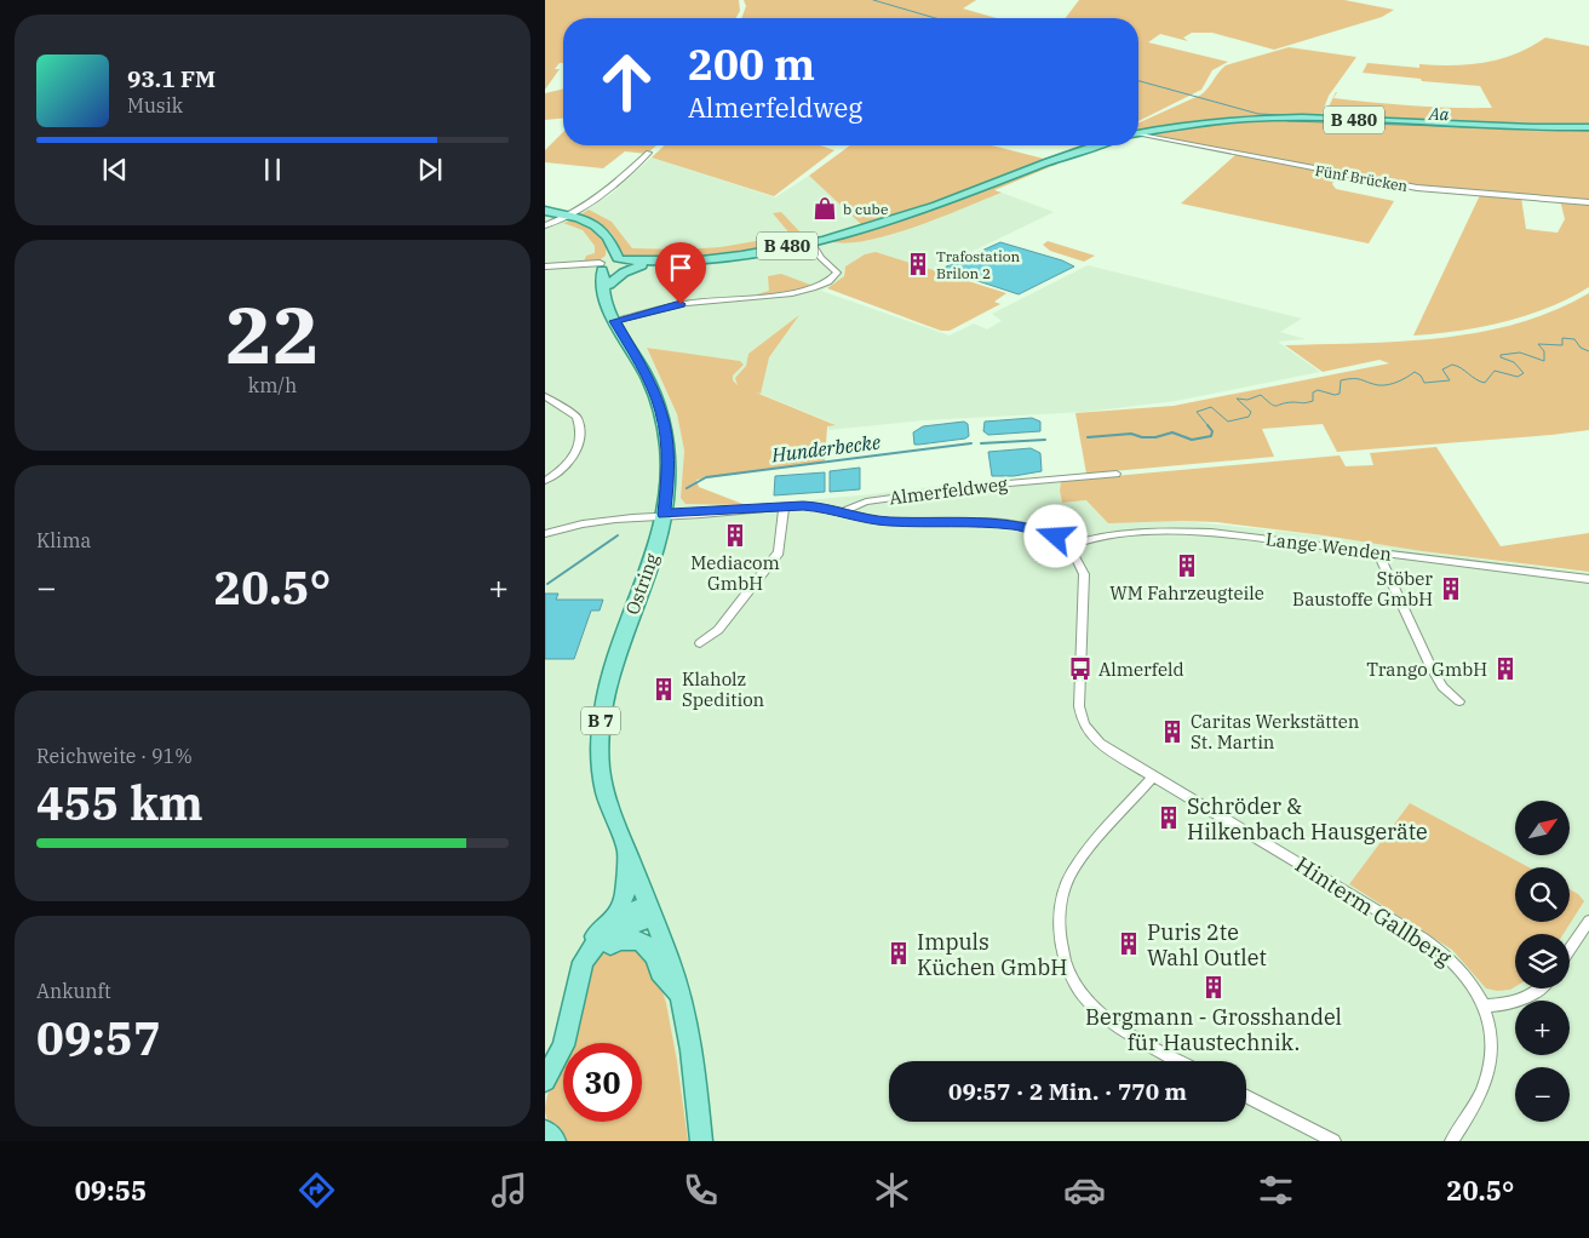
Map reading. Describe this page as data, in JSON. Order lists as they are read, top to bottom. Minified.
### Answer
{"streets":{"main road":["B 480","Ostring","B 7"],"street":["Fünf Brücken","Almerfeldweg","Lange Wenden","Hinterm Gallberg"]},"crossings":[["B 480","B 7"],["Almerfeldweg","Hinterm Gallberg"],["Lange Wenden","Hinterm Gallberg"],["Ostring","B 7"]],"water":["Aa","Hunderbecke"],"places":{"shop":["b cube"],"building":["Trafostation Brilon 2","Mediacom GmbH","WM Fahrzeugteile","Stöber Baustoffe GmbH","Trango GmbH","Klaholz Spedition","Caritas Werkstätten St. Martin","Schröder & Hilkenbach Hausgeräte","Puris 2te Wahl Outlet","Impuls Küchen GmbH","Bergmann - Grosshandel für Haustechnik."],"bus stop":["Almerfeld"]},"north":"top right","page":{"turn":["200 m","Almerfeldweg"],"song":["93.1 FM","Musik"],"tile":[["22","km/h"],"Klima",["Reichweite · 91%","455 km"],["Ankunft","09:57"]],"heat":["−","20.5°","+"],"map_buttons":["+","−"],"limit":"30","trip":"09:57 · 2 Min. · 770 m","tabs":["09:55","20.5°"]}}
